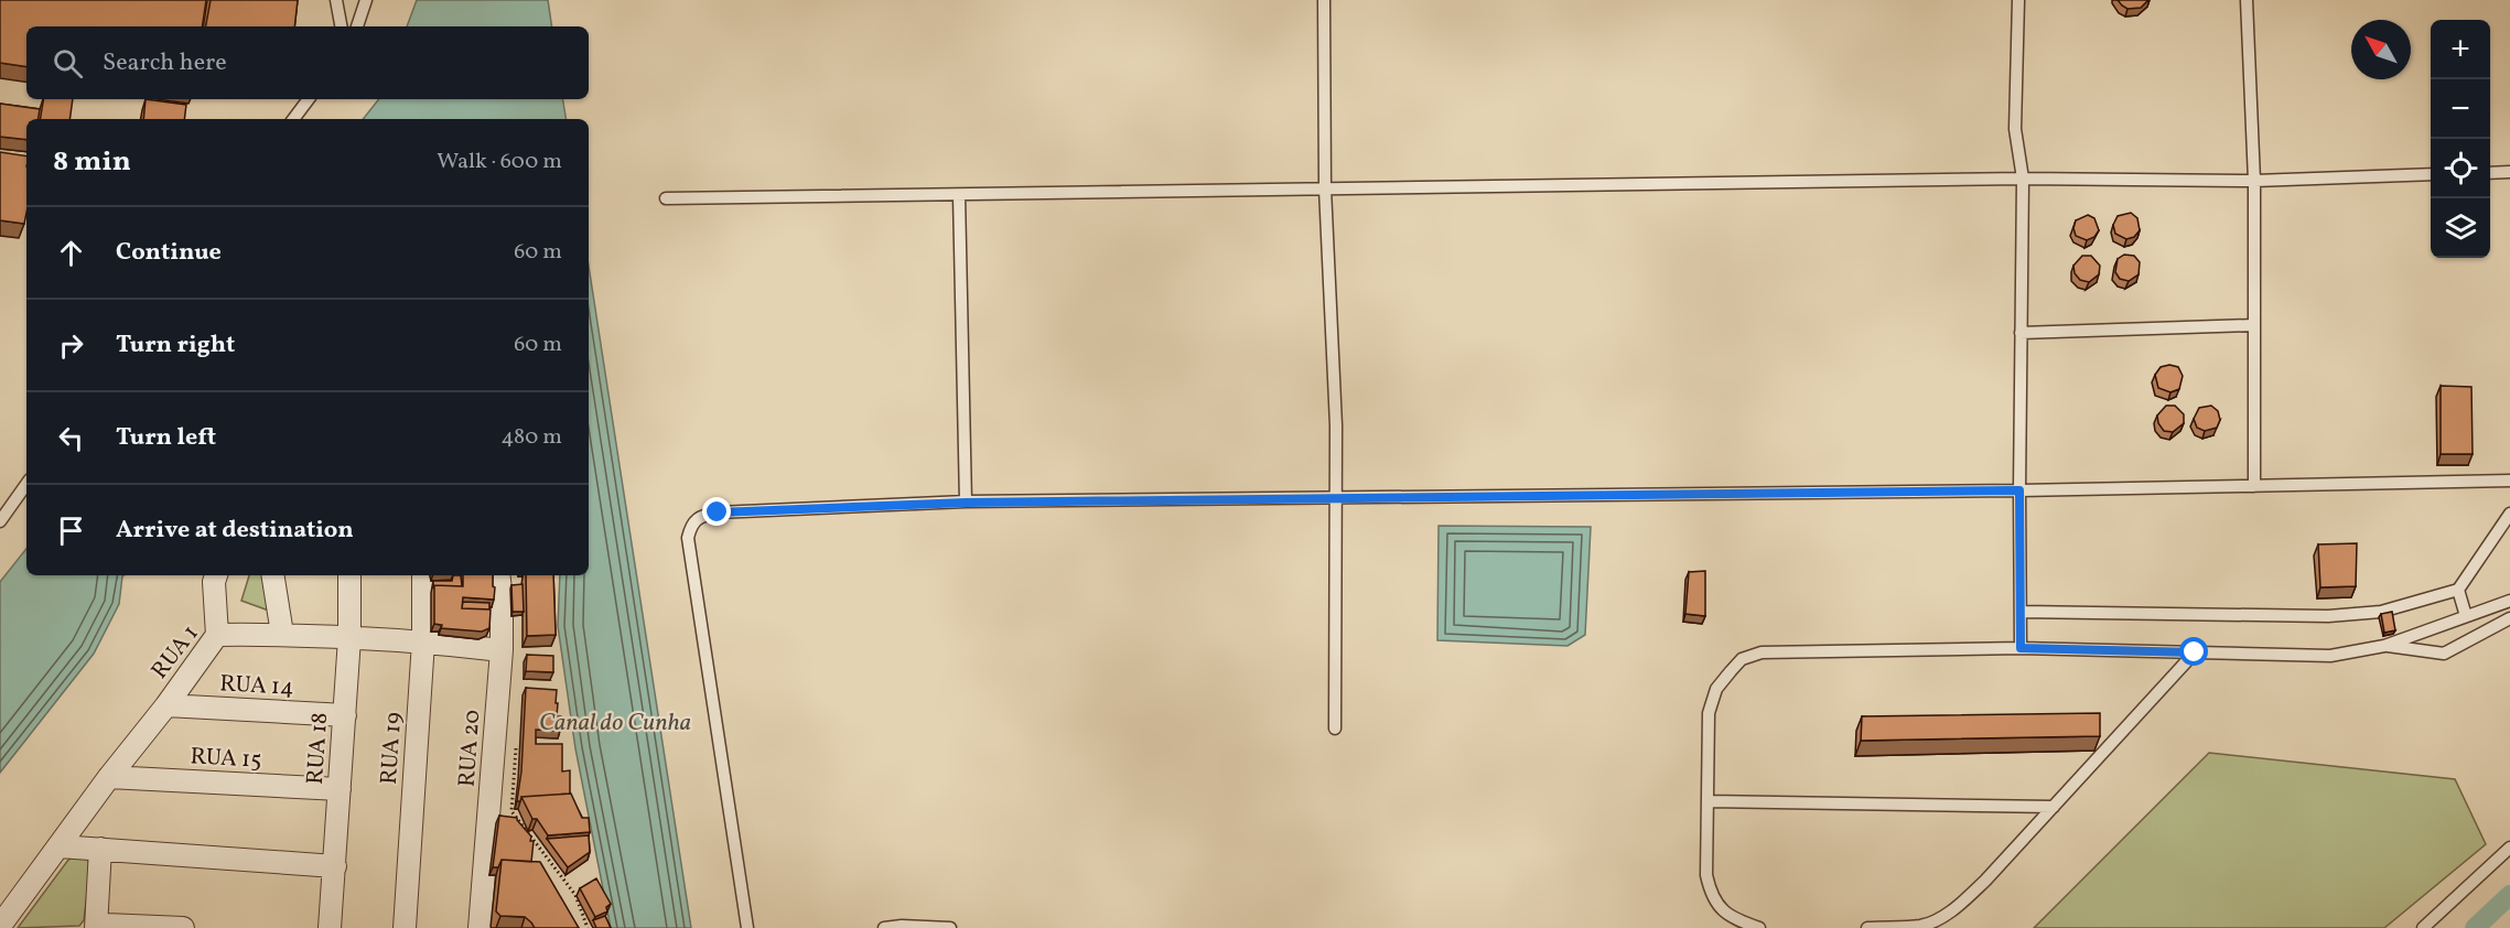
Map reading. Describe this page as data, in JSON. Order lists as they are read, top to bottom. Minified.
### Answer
{"streets":{"street":["RUA 1","RUA 14","RUA 18","RUA 19","RUA 20","RUA 15"]},"crossings":[["RUA 1","RUA 14"],["RUA 1","RUA 18"],["RUA 1","RUA 19"],["RUA 1","RUA 20"],["RUA 1","RUA 15"],["RUA 14","RUA 18"],["RUA 18","RUA 15"]],"water":["Canal do Cunha"],"north":"top left","page":{"map_buttons":["+","−"],"search":"Search here","heading":["8 min","Walk · 600 m"],"list":[["Continue","60 m"],["Turn right","60 m"],["Turn left","480 m"],"Arrive at destination"]}}
